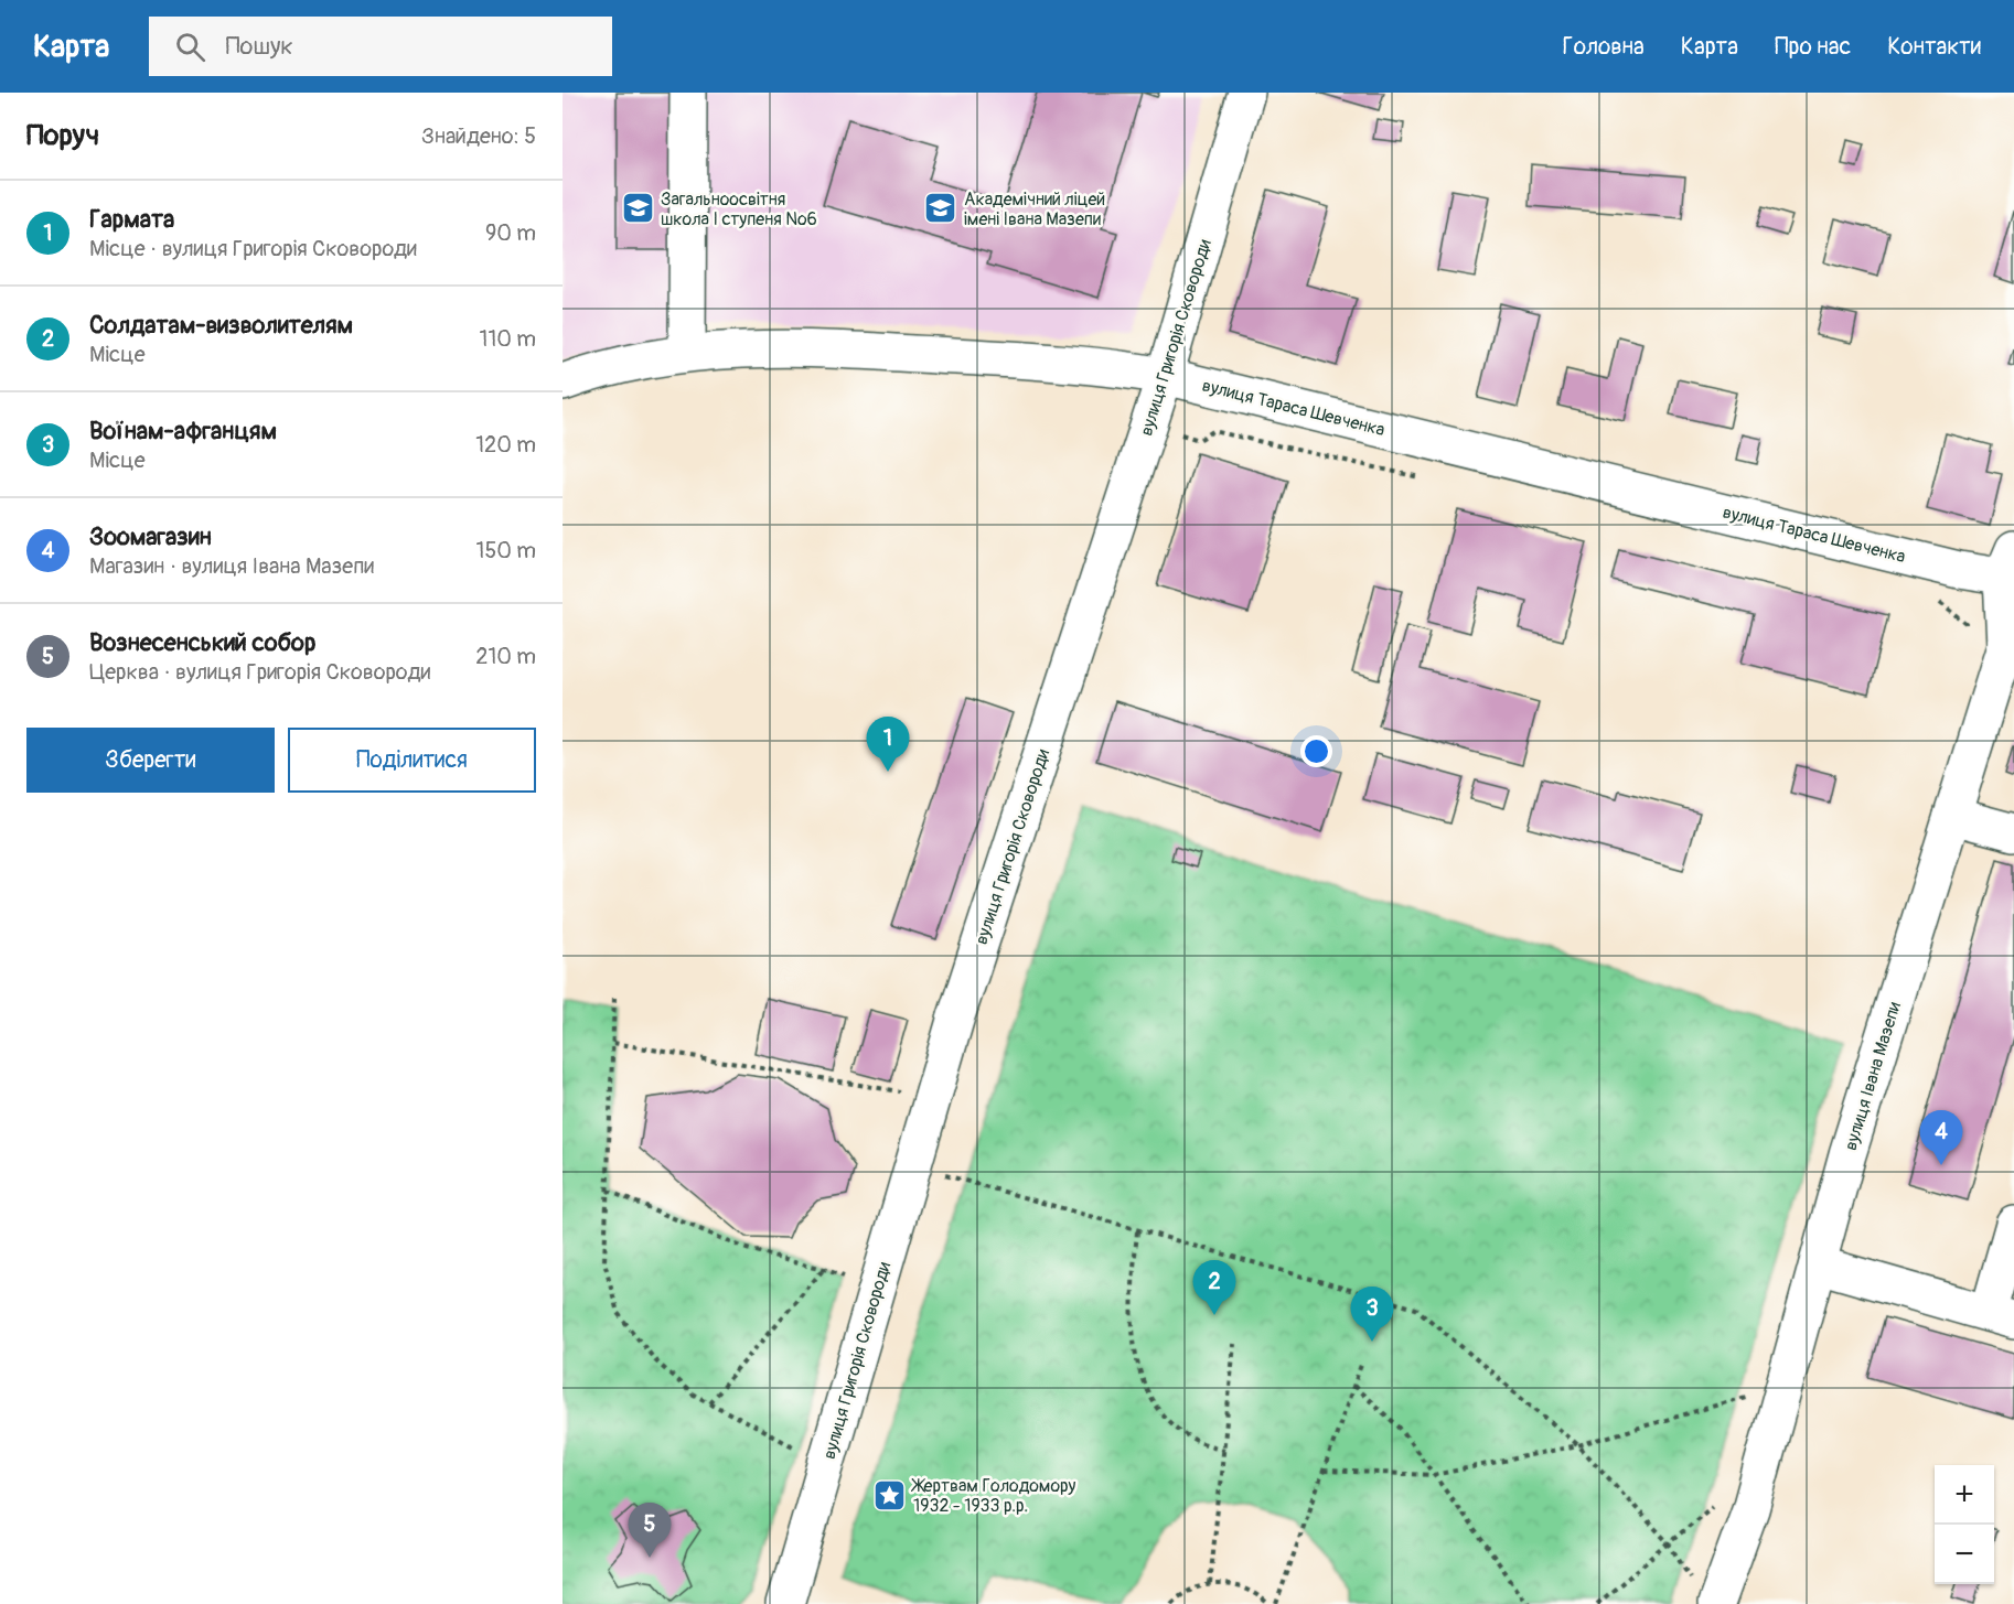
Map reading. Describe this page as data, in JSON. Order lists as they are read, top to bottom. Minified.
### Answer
{"streets":{"street":["вулиця Григорія Сковороди","вулиця Тараса Шевченка","вулиця Івана Мазепи"]},"crossings":[["вулиця Григорія Сковороди","вулиця Тараса Шевченка"],["вулиця Тараса Шевченка","вулиця Івана Мазепи"]],"places":{"school or university":["Загальноосвітня школа І ступеня №6","Академічний ліцей імені Івана Мазепи"],"place":["Жертвам Голодомору 1932 - 1933 р.р."]},"page":{"header":"Карта","search":"Пошук","nav":["Головна","Карта","Про нас","Контакти"],"heading":["Поруч","Знайдено: 5"],"list":[{"mark":"1","name":"Гармата","note":"Місце · вулиця Григорія Сковороди","value":"90 m"},{"mark":"2","name":"Солдатам-визволителям","note":"Місце","value":"110 m"},{"mark":"3","name":"Воїнам-афганцям","note":"Місце","value":"120 m"},{"mark":"4","name":"Зоомагазин","note":"Магазин · вулиця Івана Мазепи","value":"150 m"},{"mark":"5","name":"Вознесенський собор","note":"Церква · вулиця Григорія Сковороди","value":"210 m"}],"buttons":["Зберегти","Поділитися"],"pins":["1","4","2","3","5"],"map_buttons":["+","−"]}}
